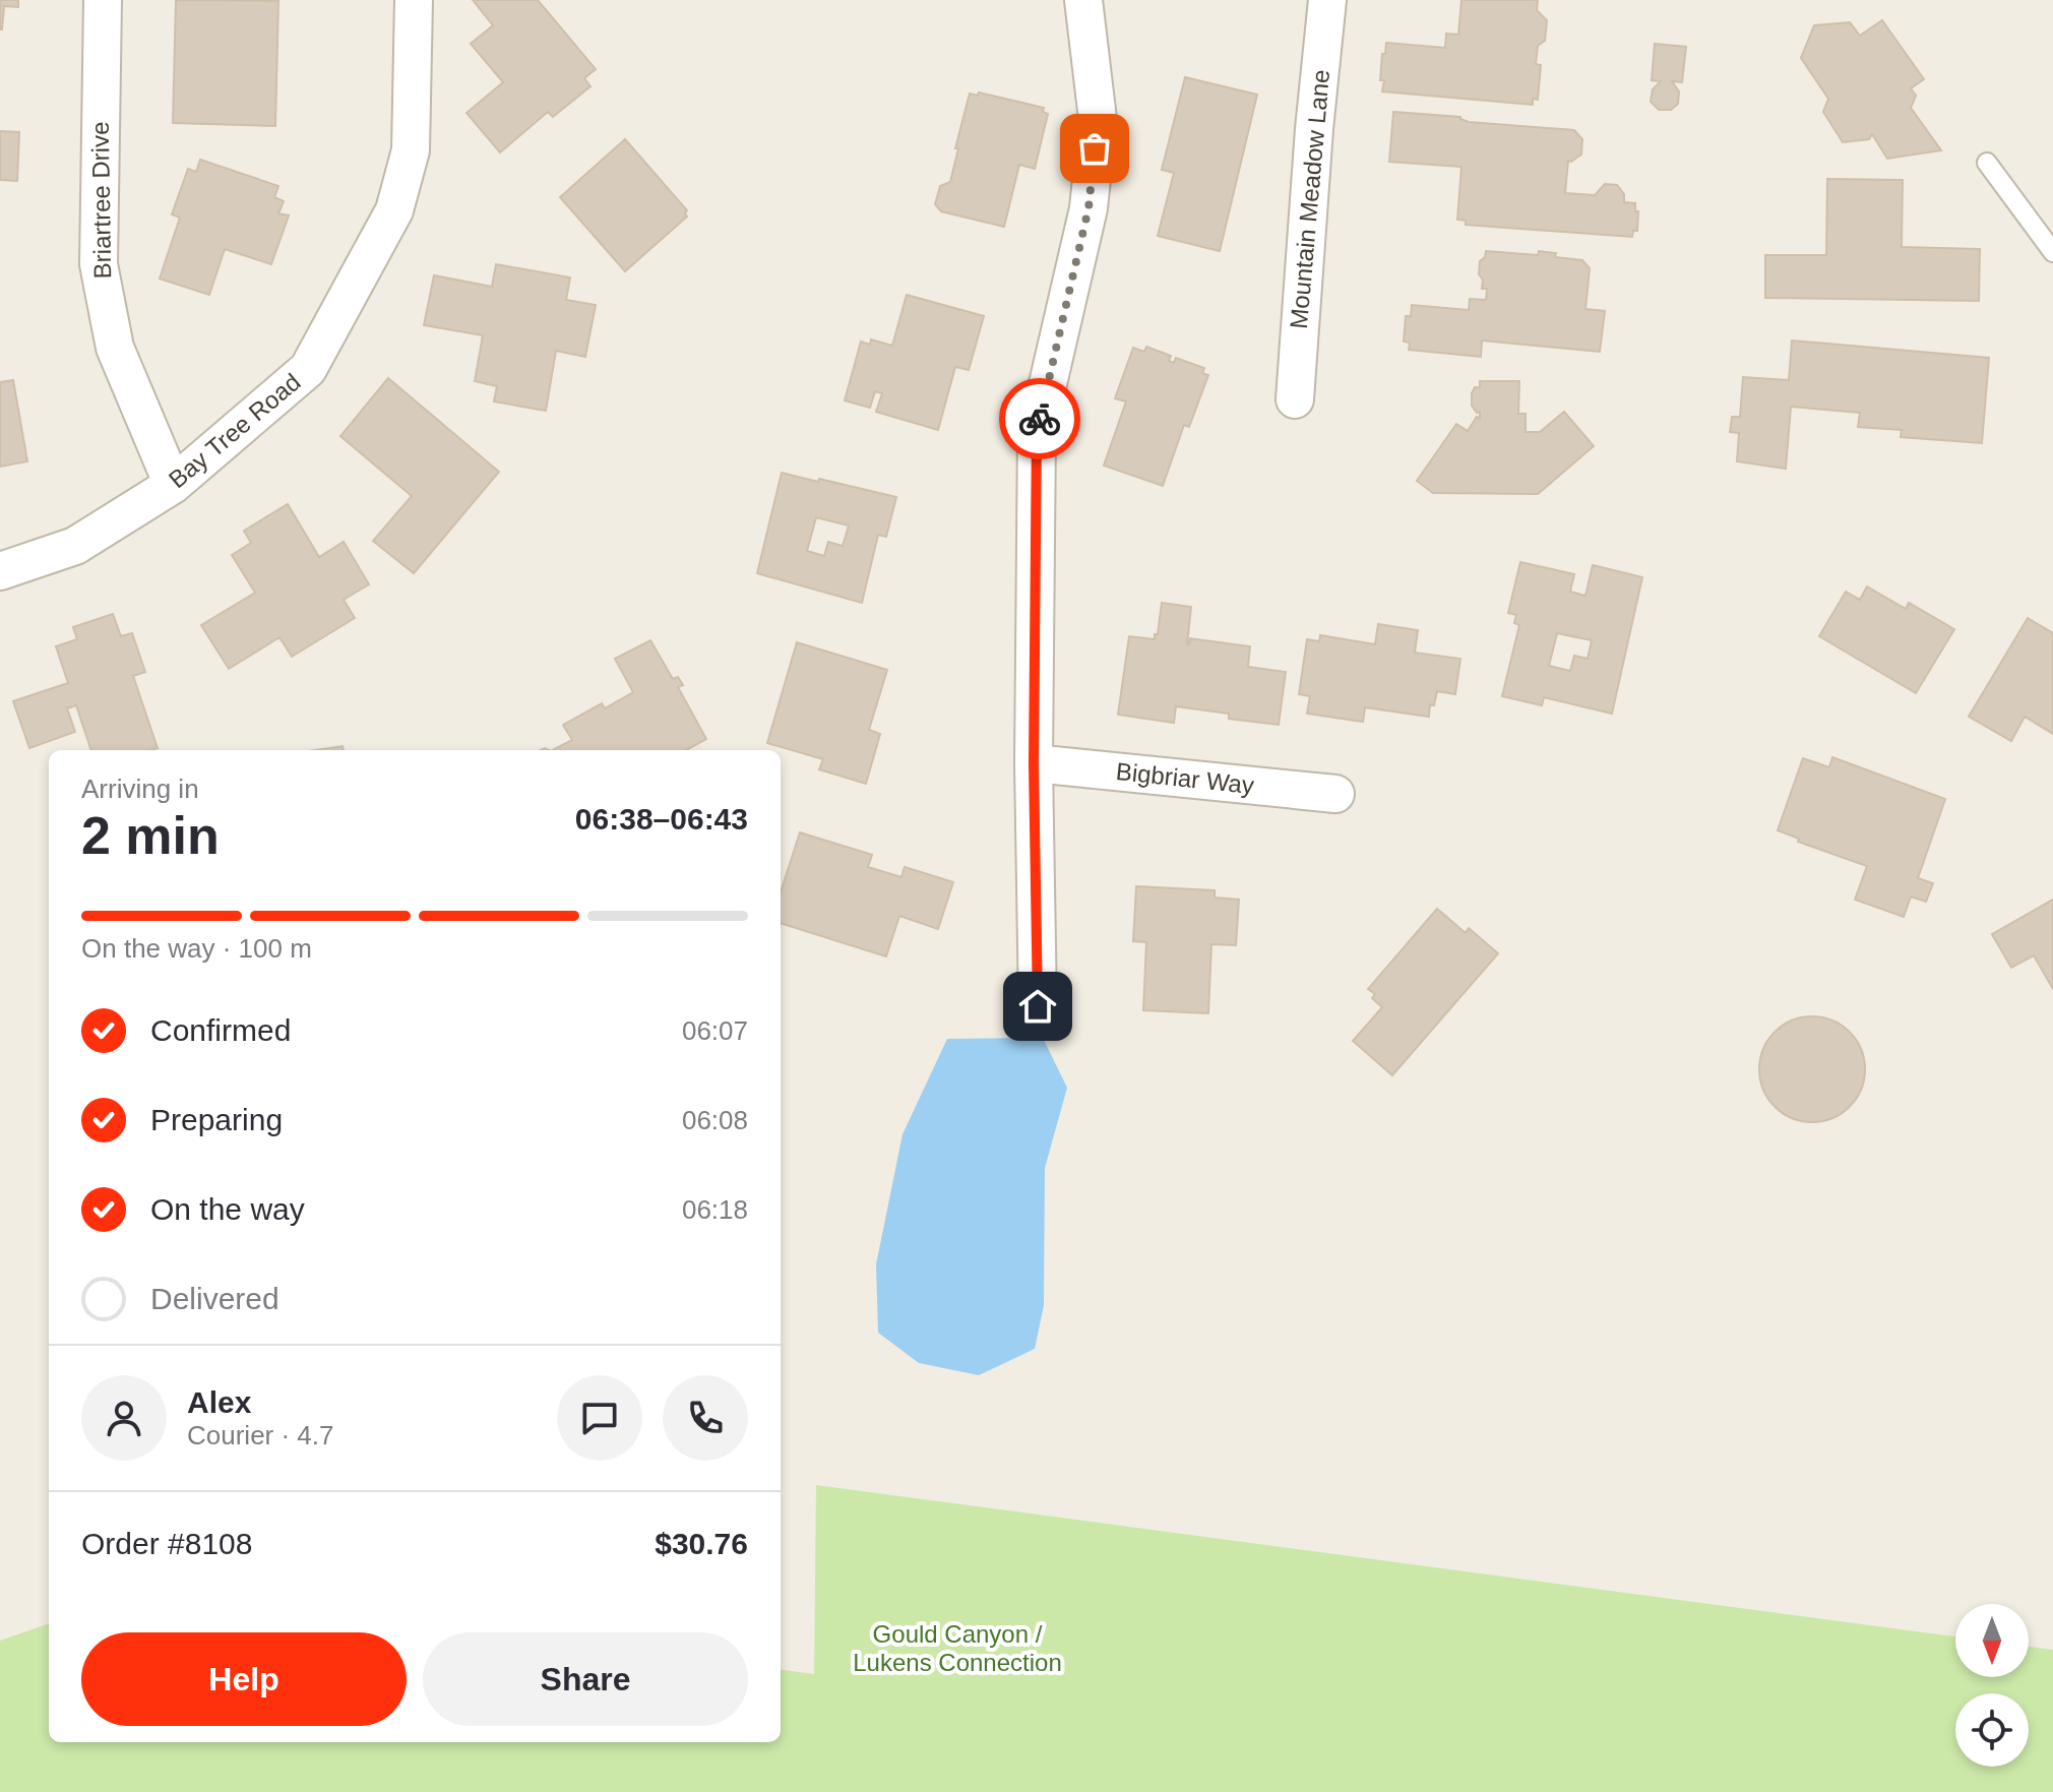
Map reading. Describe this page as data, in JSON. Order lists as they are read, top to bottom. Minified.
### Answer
{"streets":{"street":["Mountain Meadow Lane","Briartree Drive","Bay Tree Road","Bigbriar Way"]},"crossings":[["Briartree Drive","Bay Tree Road"]],"parks":["Gould Canyon / Lukens Connection"],"north":"bottom","page":{"heading":["2 min","Arriving in","06:38–06:43"],"panel":["Alex","Courier · 4.7","Order #8108","$30.76"],"bar":"On the way · 100 m","list":[["Confirmed","06:07"],["Preparing","06:08"],["On the way","06:18"],"Delivered"],"buttons":["Help","Share"]}}
